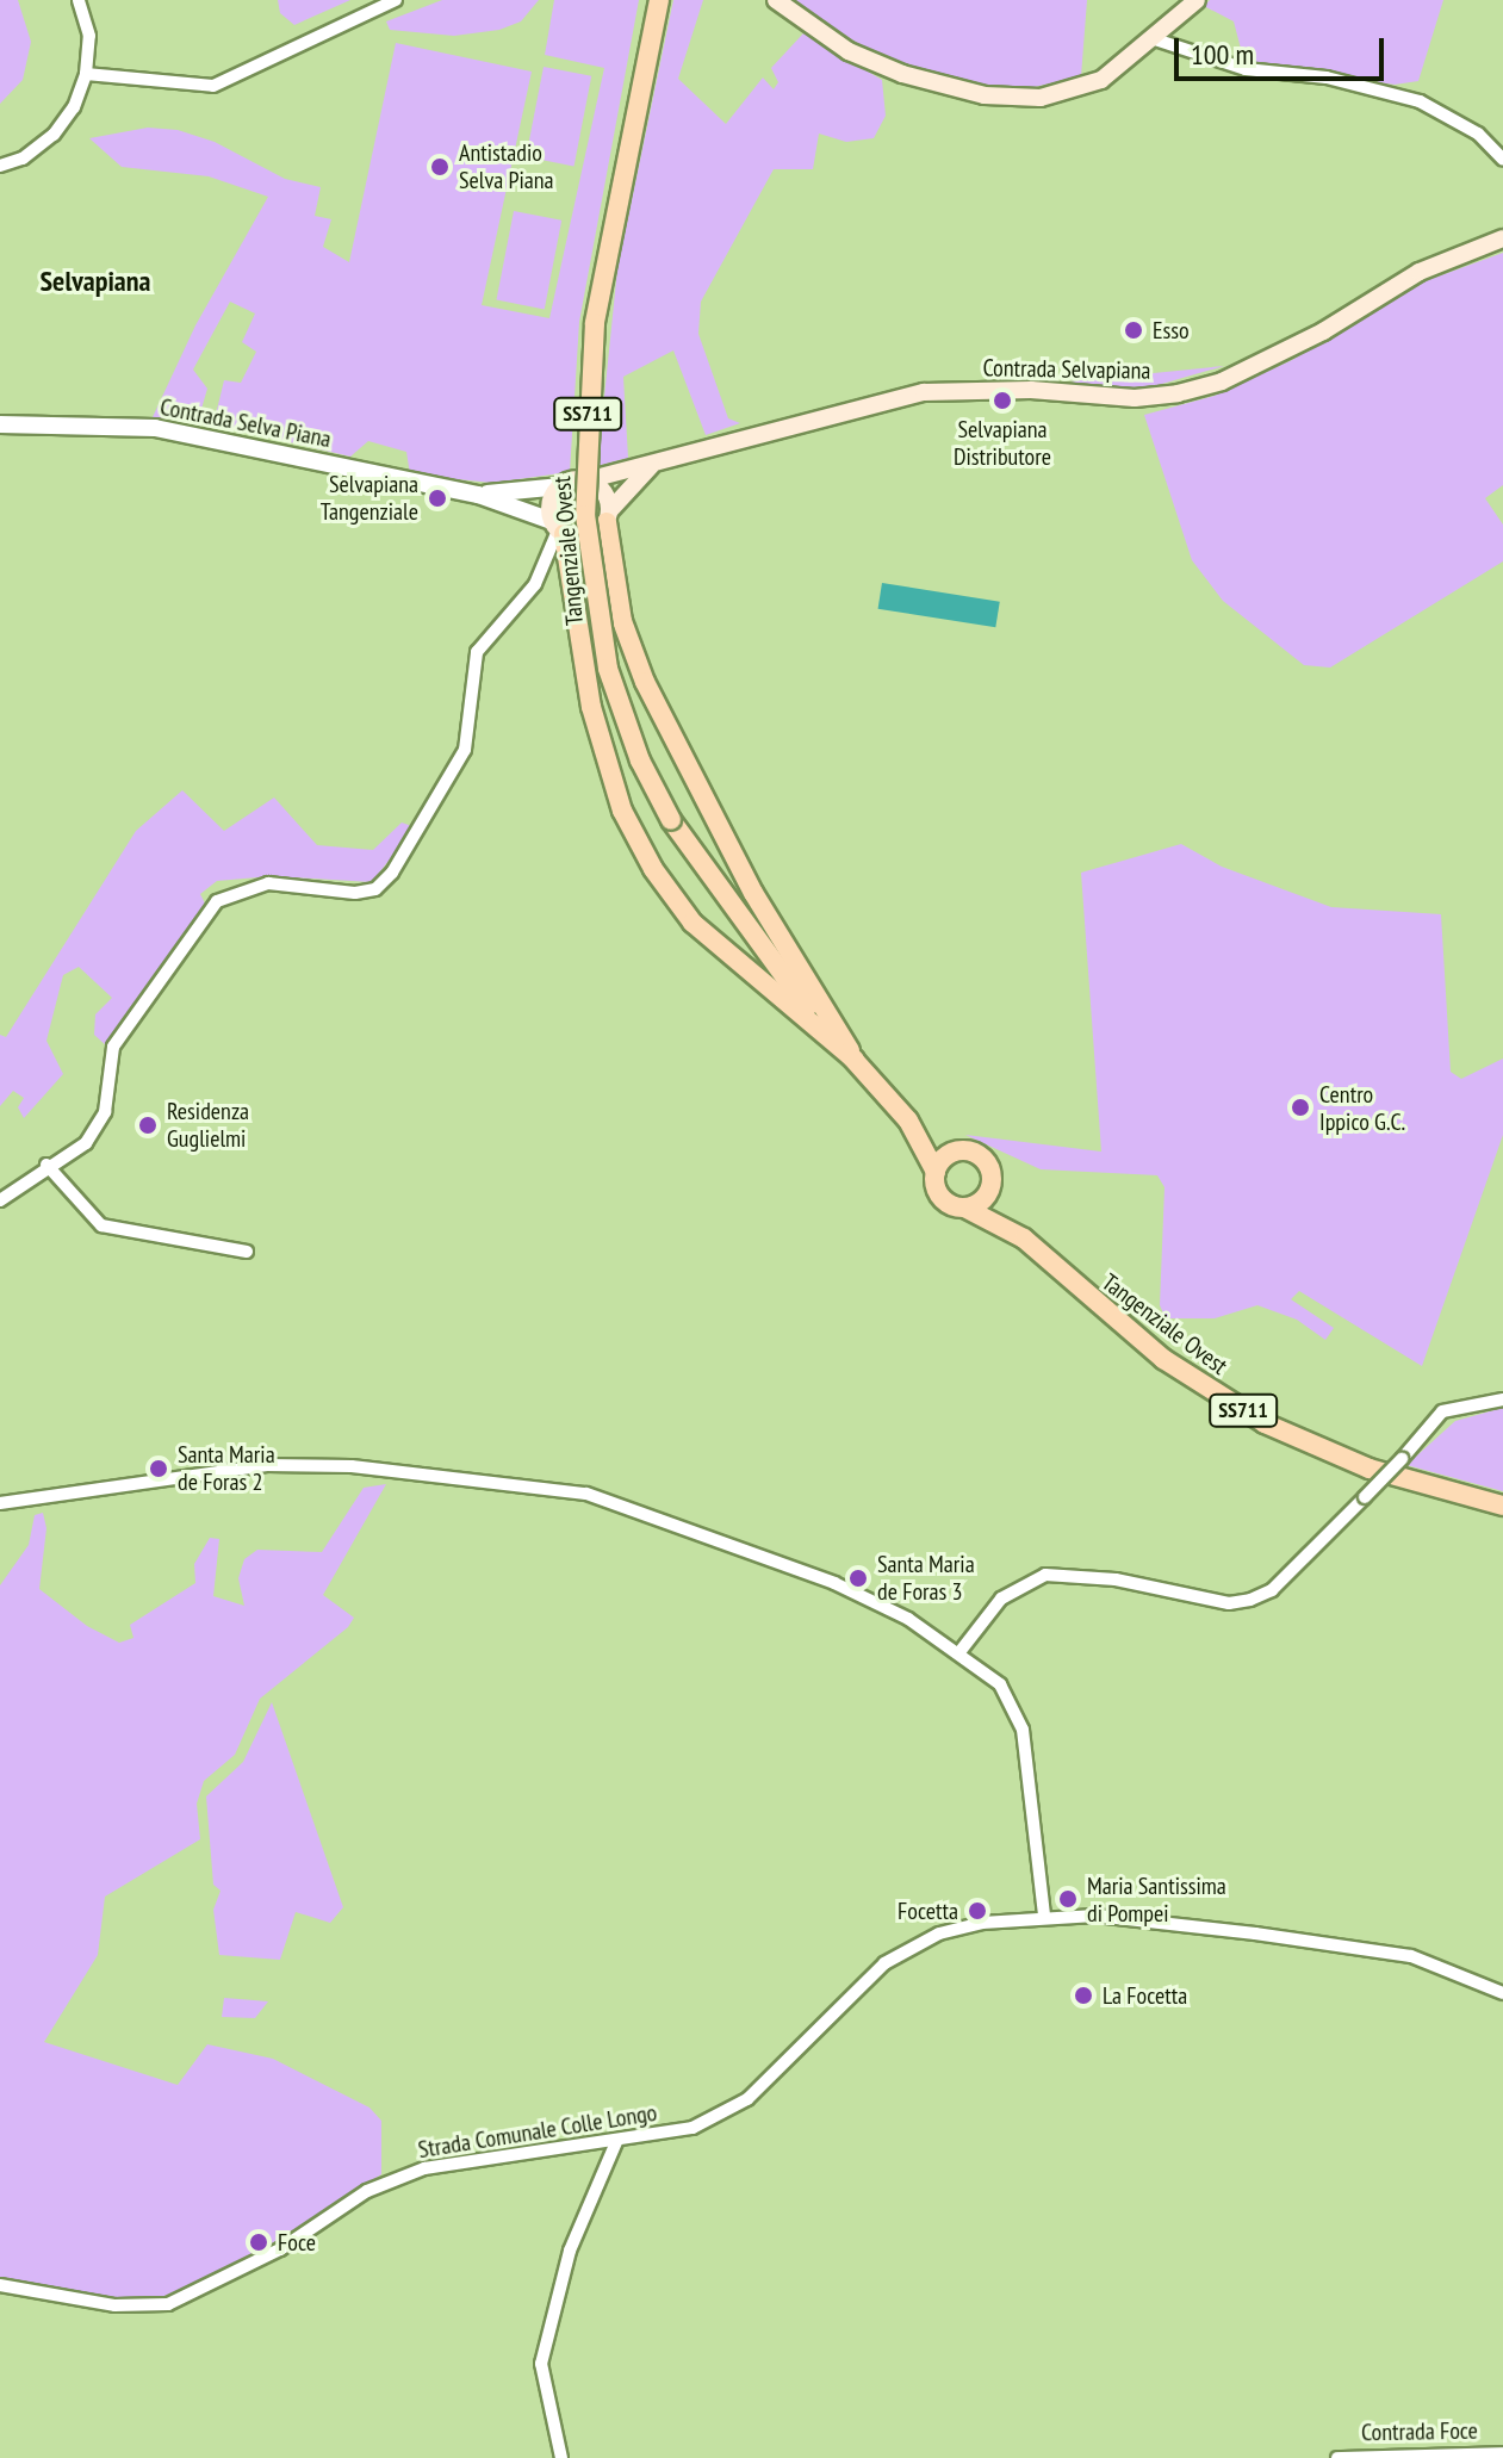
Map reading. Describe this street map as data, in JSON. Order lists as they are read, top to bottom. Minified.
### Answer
{"streets":{"main road":["Contrada Selvapiana","SS711","Tangenziale Ovest"],"street":["Contrada Selva Piana","Strada Comunale Colle Longo","Contrada Foce"]},"districts":["Selvapiana"],"places":["Antistadio Selva Piana","Esso","Selvapiana Distributore","Selvapiana Tangenziale","Centro Ippico G.C.","Residenza Guglielmi","Santa Maria de Foras 2","Santa Maria de Foras 3","Maria Santissima di Pompei","Focetta","La Focetta","Foce"],"scale_bar":"100 m"}
